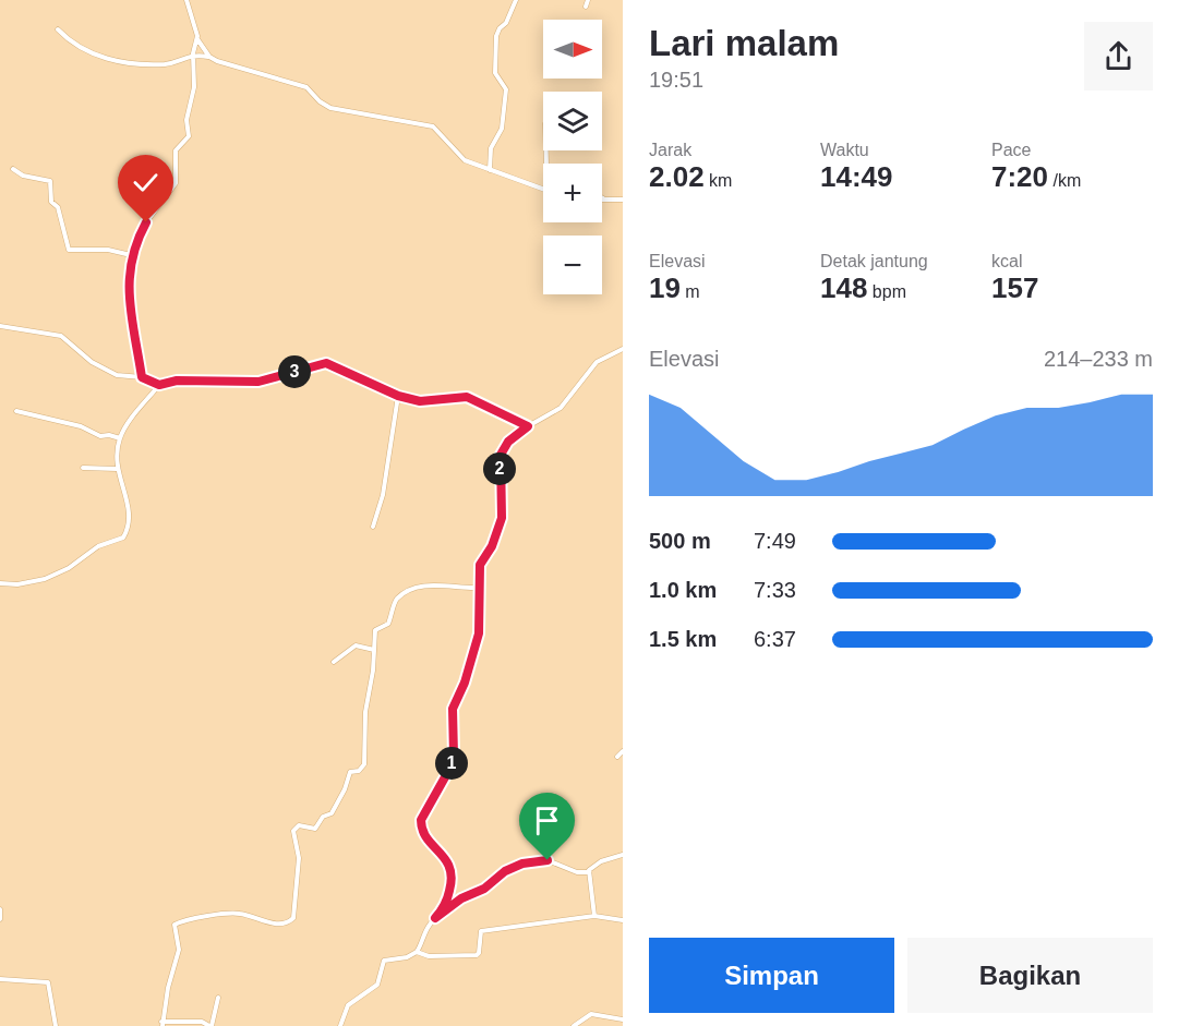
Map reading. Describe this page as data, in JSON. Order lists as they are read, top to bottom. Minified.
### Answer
{"north":"right","page":{"heading":["Lari malam","19:51"],"map_buttons":["+","−"],"stats":[["Jarak","2.02 km"],["Waktu","14:49"],["Pace","7:20 /km"],["Elevasi","19 m"],["Detak jantung","148 bpm"],["kcal","157"]],"chart":["Elevasi","214–233 m"],"pins":["3","2","1"],"list":[{"name":"500 m","note":"7:49"},{"name":"1.0 km","note":"7:33"},{"name":"1.5 km","note":"6:37"}],"buttons":["Simpan","Bagikan"]}}
